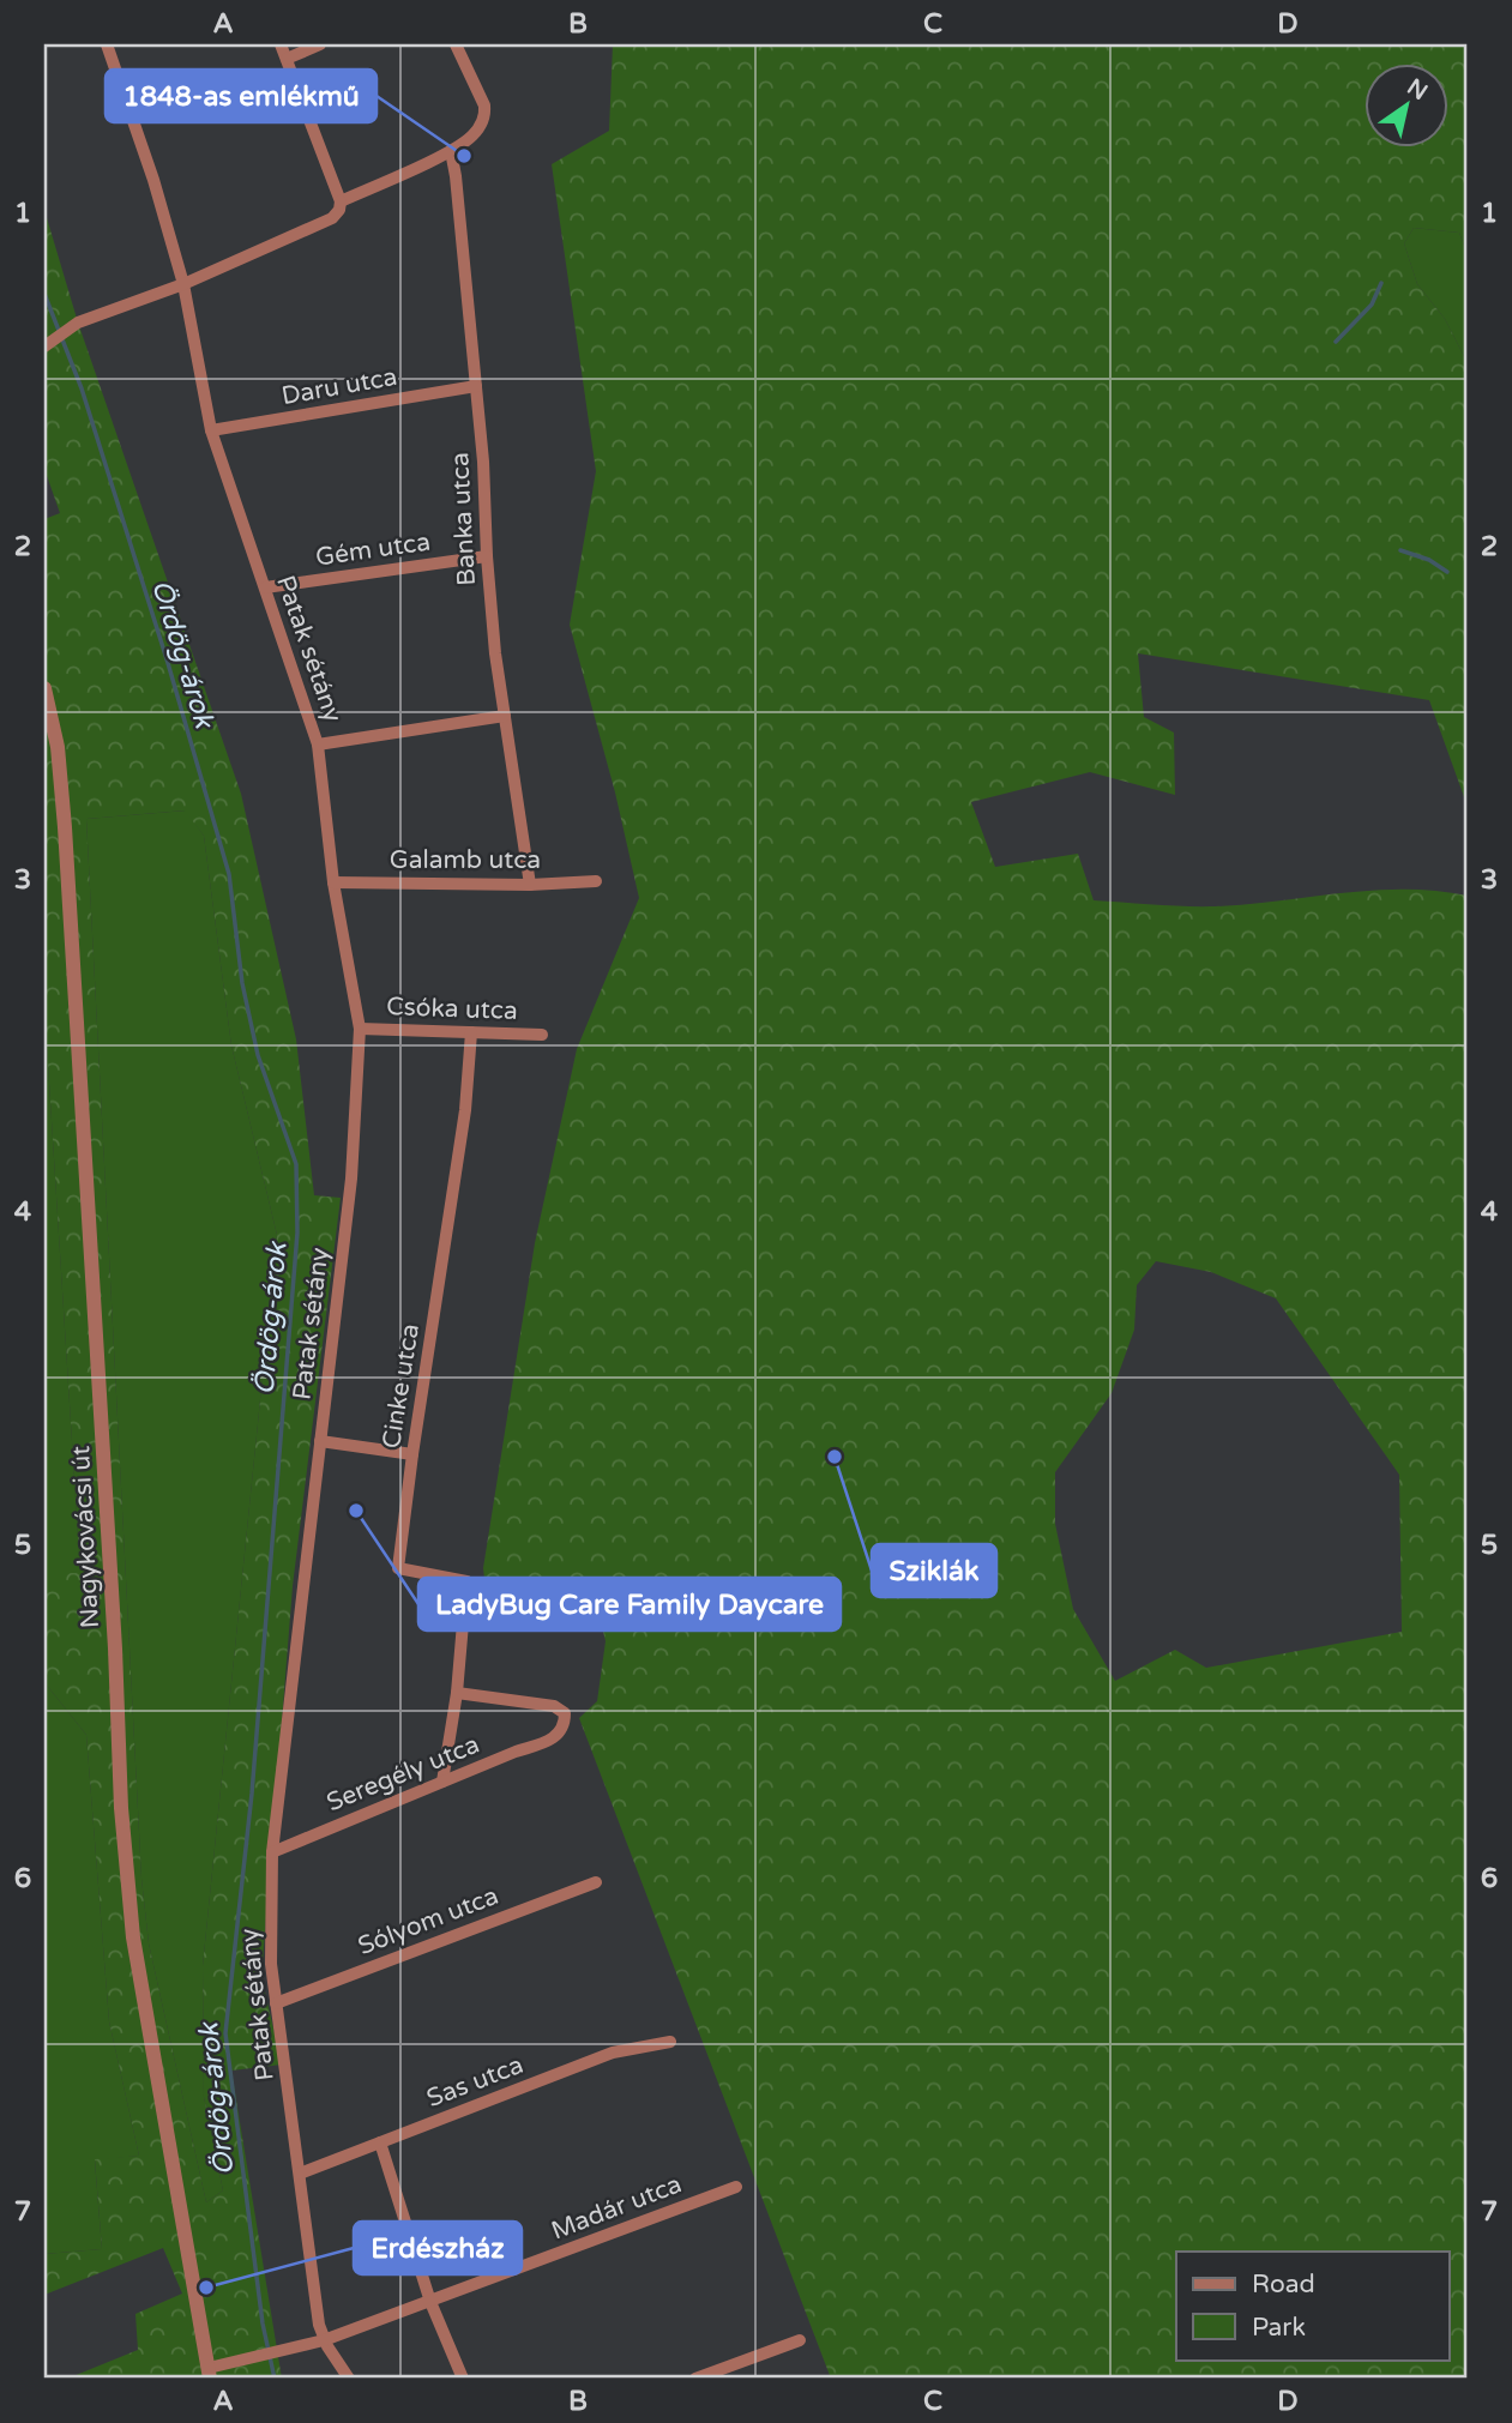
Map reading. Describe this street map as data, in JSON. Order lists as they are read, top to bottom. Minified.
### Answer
{"streets":{"street":["Daru utca","Banka utca","Gém utca","Patak sétány","Galamb utca","Csóka utca","Cinke utca","Nagykovácsi út","Seregély utca","Sólyom utca","Sas utca","Madár utca"]},"crossings":[["Daru utca","Banka utca"],["Daru utca","Patak sétány"],["Banka utca","Gém utca"],["Banka utca","Galamb utca"],["Gém utca","Patak sétány"],["Patak sétány","Galamb utca"],["Patak sétány","Csóka utca"],["Patak sétány","Seregély utca"],["Patak sétány","Sólyom utca"],["Patak sétány","Sas utca"],["Patak sétány","Madár utca"],["Csóka utca","Cinke utca"],["Cinke utca","Seregély utca"],["Nagykovácsi út","Madár utca"]],"water":["Ördög-árok"],"places":["1848-as emlékmű","Sziklák","LadyBug Care Family Daycare","Erdészház"],"legend":["Road","Park"],"north":"top right","grid":{"columns":["A","B","C","D"],"rows":["1","2","3","4","5","6","7"]}}
